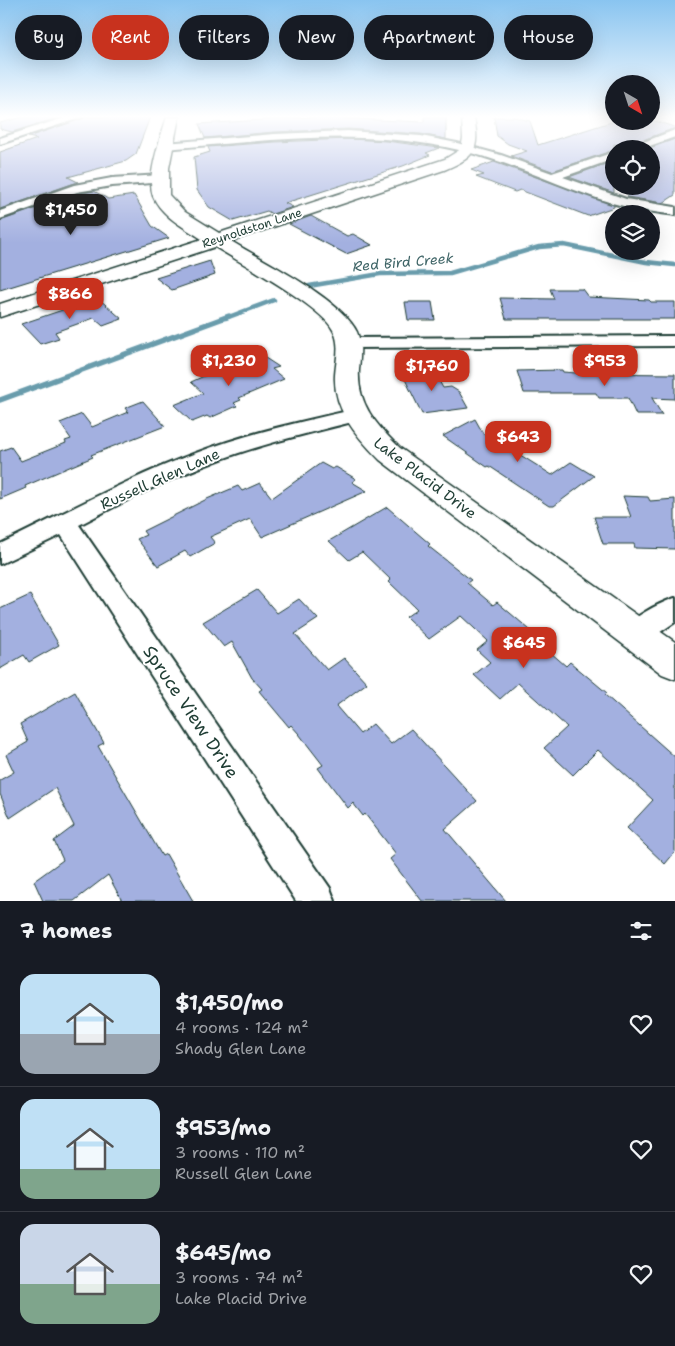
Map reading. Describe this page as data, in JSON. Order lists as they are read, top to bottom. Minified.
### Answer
{"streets":{"street":["Reynoldston Lane","Lake Placid Drive","Russell Glen Lane","Spruce View Drive"]},"crossings":[["Lake Placid Drive","Russell Glen Lane"],["Russell Glen Lane","Spruce View Drive"]],"water":["Red Bird Creek"],"north":"bottom right","page":{"chip":["Buy","Rent","Filters","New","Apartment","House"],"price":["$1,450","$866","$1,230","$953","$1,760","$643","$645"],"heading":"7 homes","list":[{"name":"$1,450/mo","note":"4 rooms · 124 m² · Shady Glen Lane"},{"name":"$953/mo","note":"3 rooms · 110 m² · Russell Glen Lane"},{"name":"$645/mo","note":"3 rooms · 74 m² · Lake Placid Drive"}]}}
